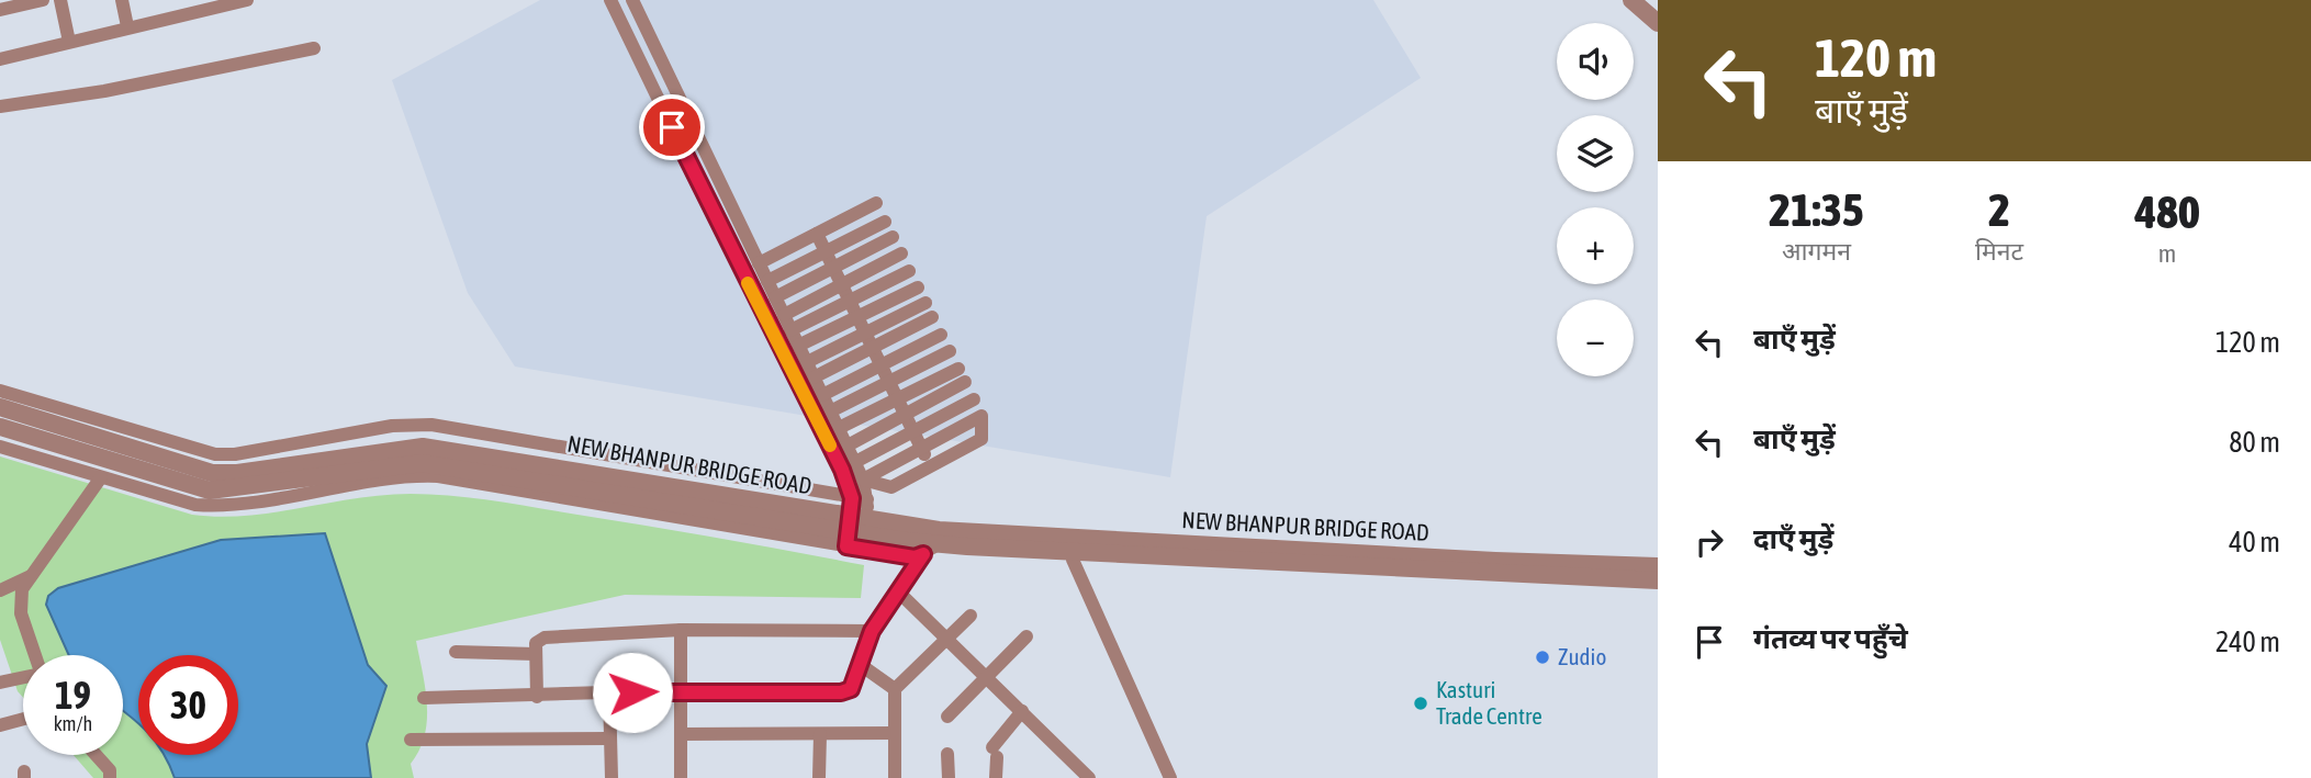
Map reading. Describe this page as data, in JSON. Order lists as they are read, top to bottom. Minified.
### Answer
{"streets":{"street":["NEW BHANPUR BRIDGE ROAD"]},"places":["Zudio","Kasturi Trade Centre"],"page":{"turn":["120 m","बाएँ मुड़ें"],"map_buttons":["+","−"],"eta":["21:35","आगमन","2","मिनट","480","m"],"list":[{"name":"बाएँ मुड़ें","value":"120 m"},{"name":"बाएँ मुड़ें","value":"80 m"},{"name":"दाएँ मुड़ें","value":"40 m"},{"name":"गंतव्य पर पहुँचे","value":"240 m"}],"speed":"19 km/h","limit":"30"}}
